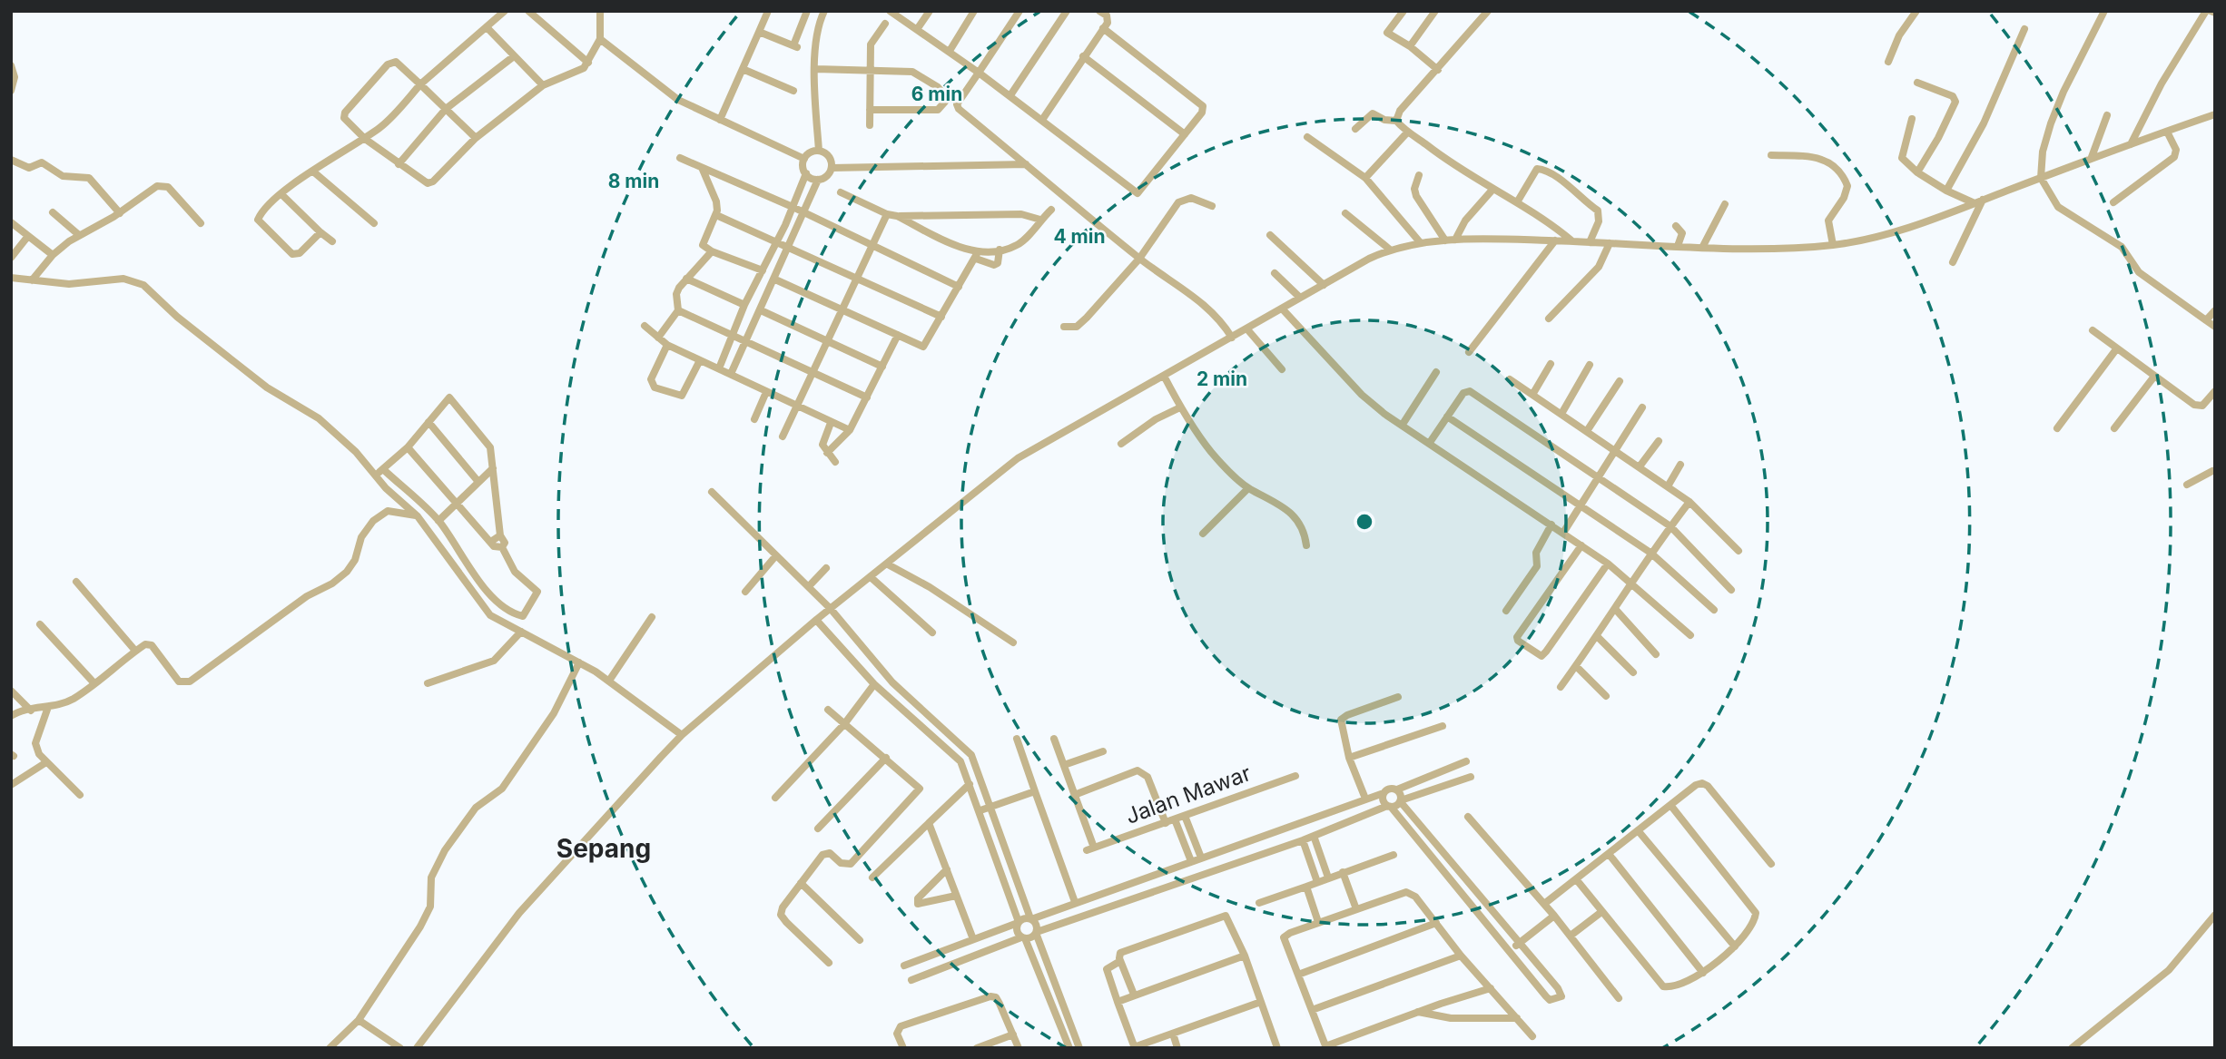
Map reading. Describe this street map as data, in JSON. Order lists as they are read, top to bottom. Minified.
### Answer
{"streets":{"street":["Jalan Mawar"]},"districts":["Sepang"],"rings":["6 min","8 min","4 min","2 min"]}
